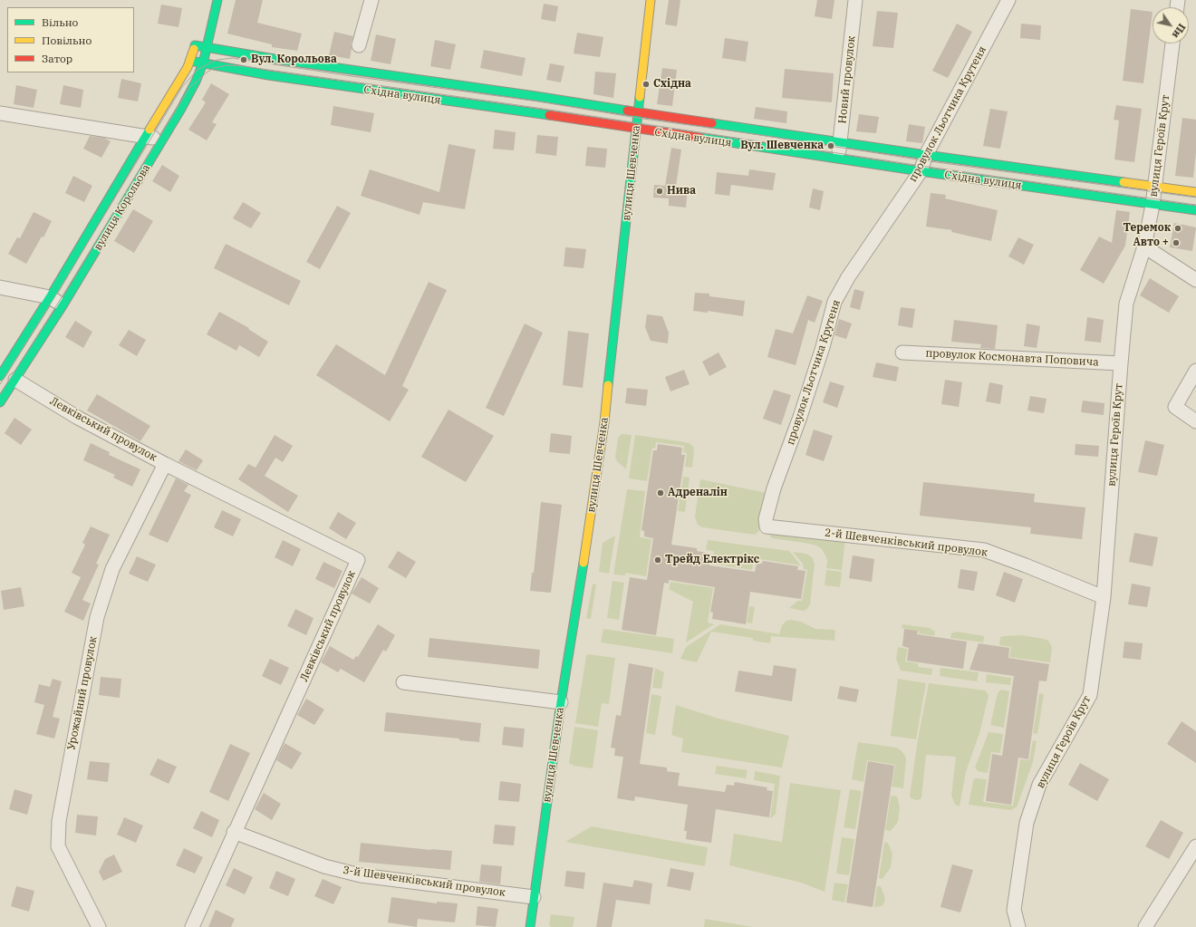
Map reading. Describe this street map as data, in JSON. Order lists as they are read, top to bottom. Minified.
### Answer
{"streets":{"street":["Новий провулок","Східна вулиця","провулок Льотчика Крутеня","вулиця Героїв Крут","вулиця Шевченка","вулиця Корольова","провулок Космонавта Поповича","Левківський провулок","2-й Шевченківський провулок","Урожайний провулок","3-й Шевченківський провулок"]},"crossings":[["Новий провулок","Східна вулиця"],["Східна вулиця","провулок Льотчика Крутеня"],["Східна вулиця","вулиця Героїв Крут"],["Східна вулиця","вулиця Шевченка"],["Східна вулиця","вулиця Корольова"],["провулок Льотчика Крутеня","2-й Шевченківський провулок"],["вулиця Героїв Крут","провулок Космонавта Поповича"],["вулиця Героїв Крут","2-й Шевченківський провулок"],["вулиця Шевченка","3-й Шевченківський провулок"],["вулиця Корольова","Левківський провулок"],["Левківський провулок","Урожайний провулок"],["Левківський провулок","3-й Шевченківський провулок"]],"places":["Вул. Корольова","Східна","Вул. Шевченка","Нива","Теремок","Авто +","Адреналін","Трейд Електрікс"],"legend":["Вільно","Повільно","Затор"],"north":"bottom right"}
